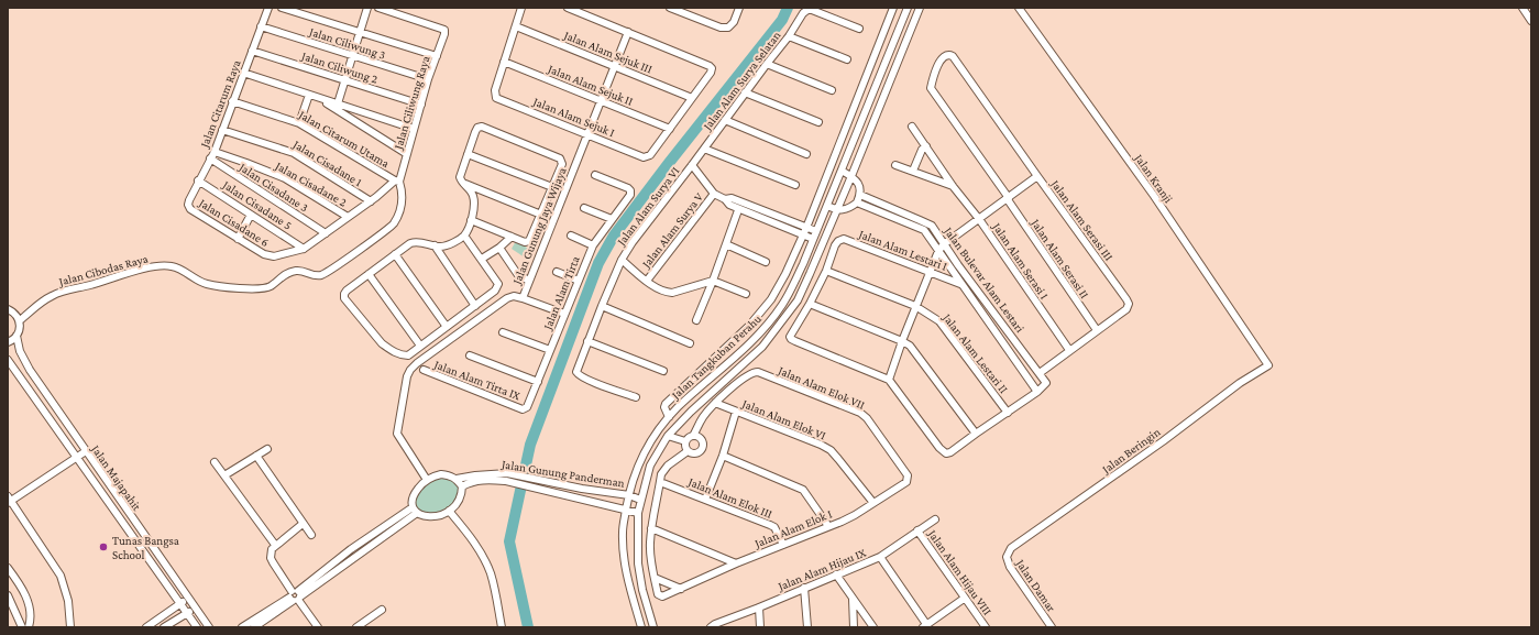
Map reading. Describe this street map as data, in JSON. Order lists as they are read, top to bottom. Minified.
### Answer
{"streets":{"street":["Jalan Ciliwung 3","Jalan Alam Sejuk III","Jalan Ciliwung 2","Jalan Alam Surya Selatan","Jalan Alam Sejuk II","Jalan Ciliwung Raya","Jalan Citarum Raya","Jalan Alam Sejuk I","Jalan Citarum Utama","Jalan Cisadane 1","Jalan Kranji","Jalan Cisadane 2","Jalan Cisadane 3","Jalan Cisadane 5","Jalan Alam Surya VI","Jalan Alam Serasi III","Jalan Cisadane 6","Jalan Gunung Jaya Wijaya","Jalan Alam Surya V","Jalan Alam Lestari I","Jalan Alam Serasi II","Jalan Alam Serasi I","Jalan Cibodas Raya","Jalan Bulevar Alam Lestari","Jalan Alam Tirta","Jalan Alam Lestari II","Jalan Tangkuban Perahu","Jalan Alam Tirta IX","Jalan Alam Elok VII","Jalan Alam Elok VI","Jalan Beringin","Jalan Gunung Panderman","Jalan Majapahit","Jalan Alam Elok III","Jalan Alam Elok I","Jalan Alam Hijau IX","Jalan Alam Hijau VIII","Jalan Damar"]},"crossings":[["Jalan Ciliwung 3","Jalan Ciliwung Raya"],["Jalan Ciliwung 3","Jalan Citarum Raya"],["Jalan Alam Sejuk III","Jalan Gunung Jaya Wijaya"],["Jalan Ciliwung 2","Jalan Ciliwung Raya"],["Jalan Ciliwung 2","Jalan Citarum Raya"],["Jalan Alam Surya Selatan","Jalan Alam Surya VI"],["Jalan Alam Sejuk II","Jalan Alam Sejuk I"],["Jalan Alam Sejuk II","Jalan Gunung Jaya Wijaya"],["Jalan Ciliwung Raya","Jalan Citarum Utama"],["Jalan Ciliwung Raya","Jalan Cibodas Raya"],["Jalan Citarum Raya","Jalan Citarum Utama"],["Jalan Citarum Raya","Jalan Cisadane 1"],["Jalan Citarum Raya","Jalan Cisadane 2"],["Jalan Citarum Raya","Jalan Cisadane 3"],["Jalan Citarum Raya","Jalan Cisadane 5"],["Jalan Citarum Raya","Jalan Cisadane 6"],["Jalan Alam Sejuk I","Jalan Gunung Jaya Wijaya"],["Jalan Citarum Utama","Jalan Cibodas Raya"],["Jalan Kranji","Jalan Beringin"],["Jalan Cisadane 5","Jalan Cisadane 6"],["Jalan Alam Serasi III","Jalan Alam Serasi II"],["Jalan Alam Serasi III","Jalan Alam Serasi I"],["Jalan Alam Serasi III","Jalan Bulevar Alam Lestari"],["Jalan Gunung Jaya Wijaya","Jalan Gunung Panderman"],["Jalan Alam Lestari I","Jalan Bulevar Alam Lestari"],["Jalan Alam Lestari I","Jalan Alam Lestari II"],["Jalan Alam Tirta","Jalan Alam Tirta IX"],["Jalan Tangkuban Perahu","Jalan Gunung Panderman"],["Jalan Alam Elok VII","Jalan Alam Elok VI"],["Jalan Alam Elok VII","Jalan Alam Elok I"],["Jalan Alam Elok VI","Jalan Alam Elok I"],["Jalan Beringin","Jalan Damar"],["Jalan Alam Elok III","Jalan Alam Elok I"],["Jalan Alam Hijau IX","Jalan Alam Hijau VIII"]],"places":["Tunas Bangsa School"]}
